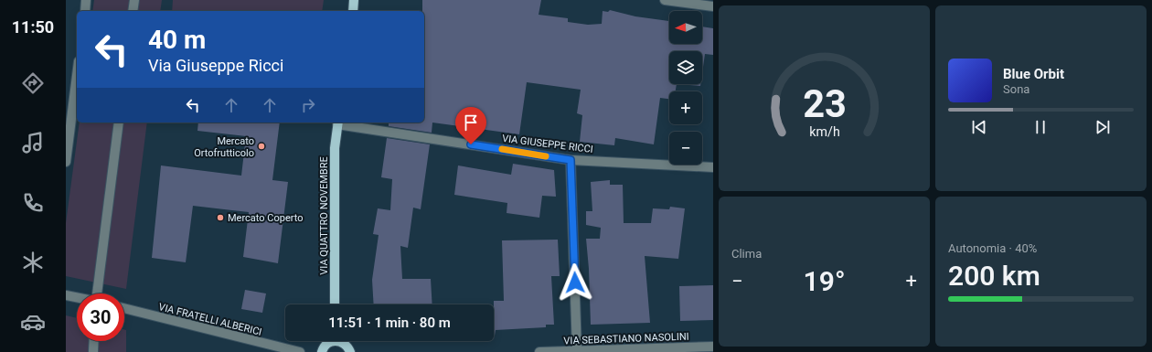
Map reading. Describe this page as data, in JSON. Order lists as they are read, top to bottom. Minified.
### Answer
{"streets":{"main road":["VIA QUATTRO NOVEMBRE"],"street":["VIA GIUSEPPE RICCI","VIA FRATELLI ALBERICI","VIA SEBASTIANO NASOLINI"]},"crossings":[["VIA GIUSEPPE RICCI","VIA QUATTRO NOVEMBRE"]],"places":["Mercato Ortofrutticolo","Mercato Coperto"],"north":"left","page":{"tabs":"11:50","map_buttons":["+","−"],"turn":["40 m","Via Giuseppe Ricci"],"song":["Blue Orbit","Sona"],"tile":["Clima",["Autonomia · 40%","200 km"]],"heat":["−","19°","+"],"limit":"30","trip":"11:51 · 1 min · 80 m","gauge":["23","km/h"]}}
